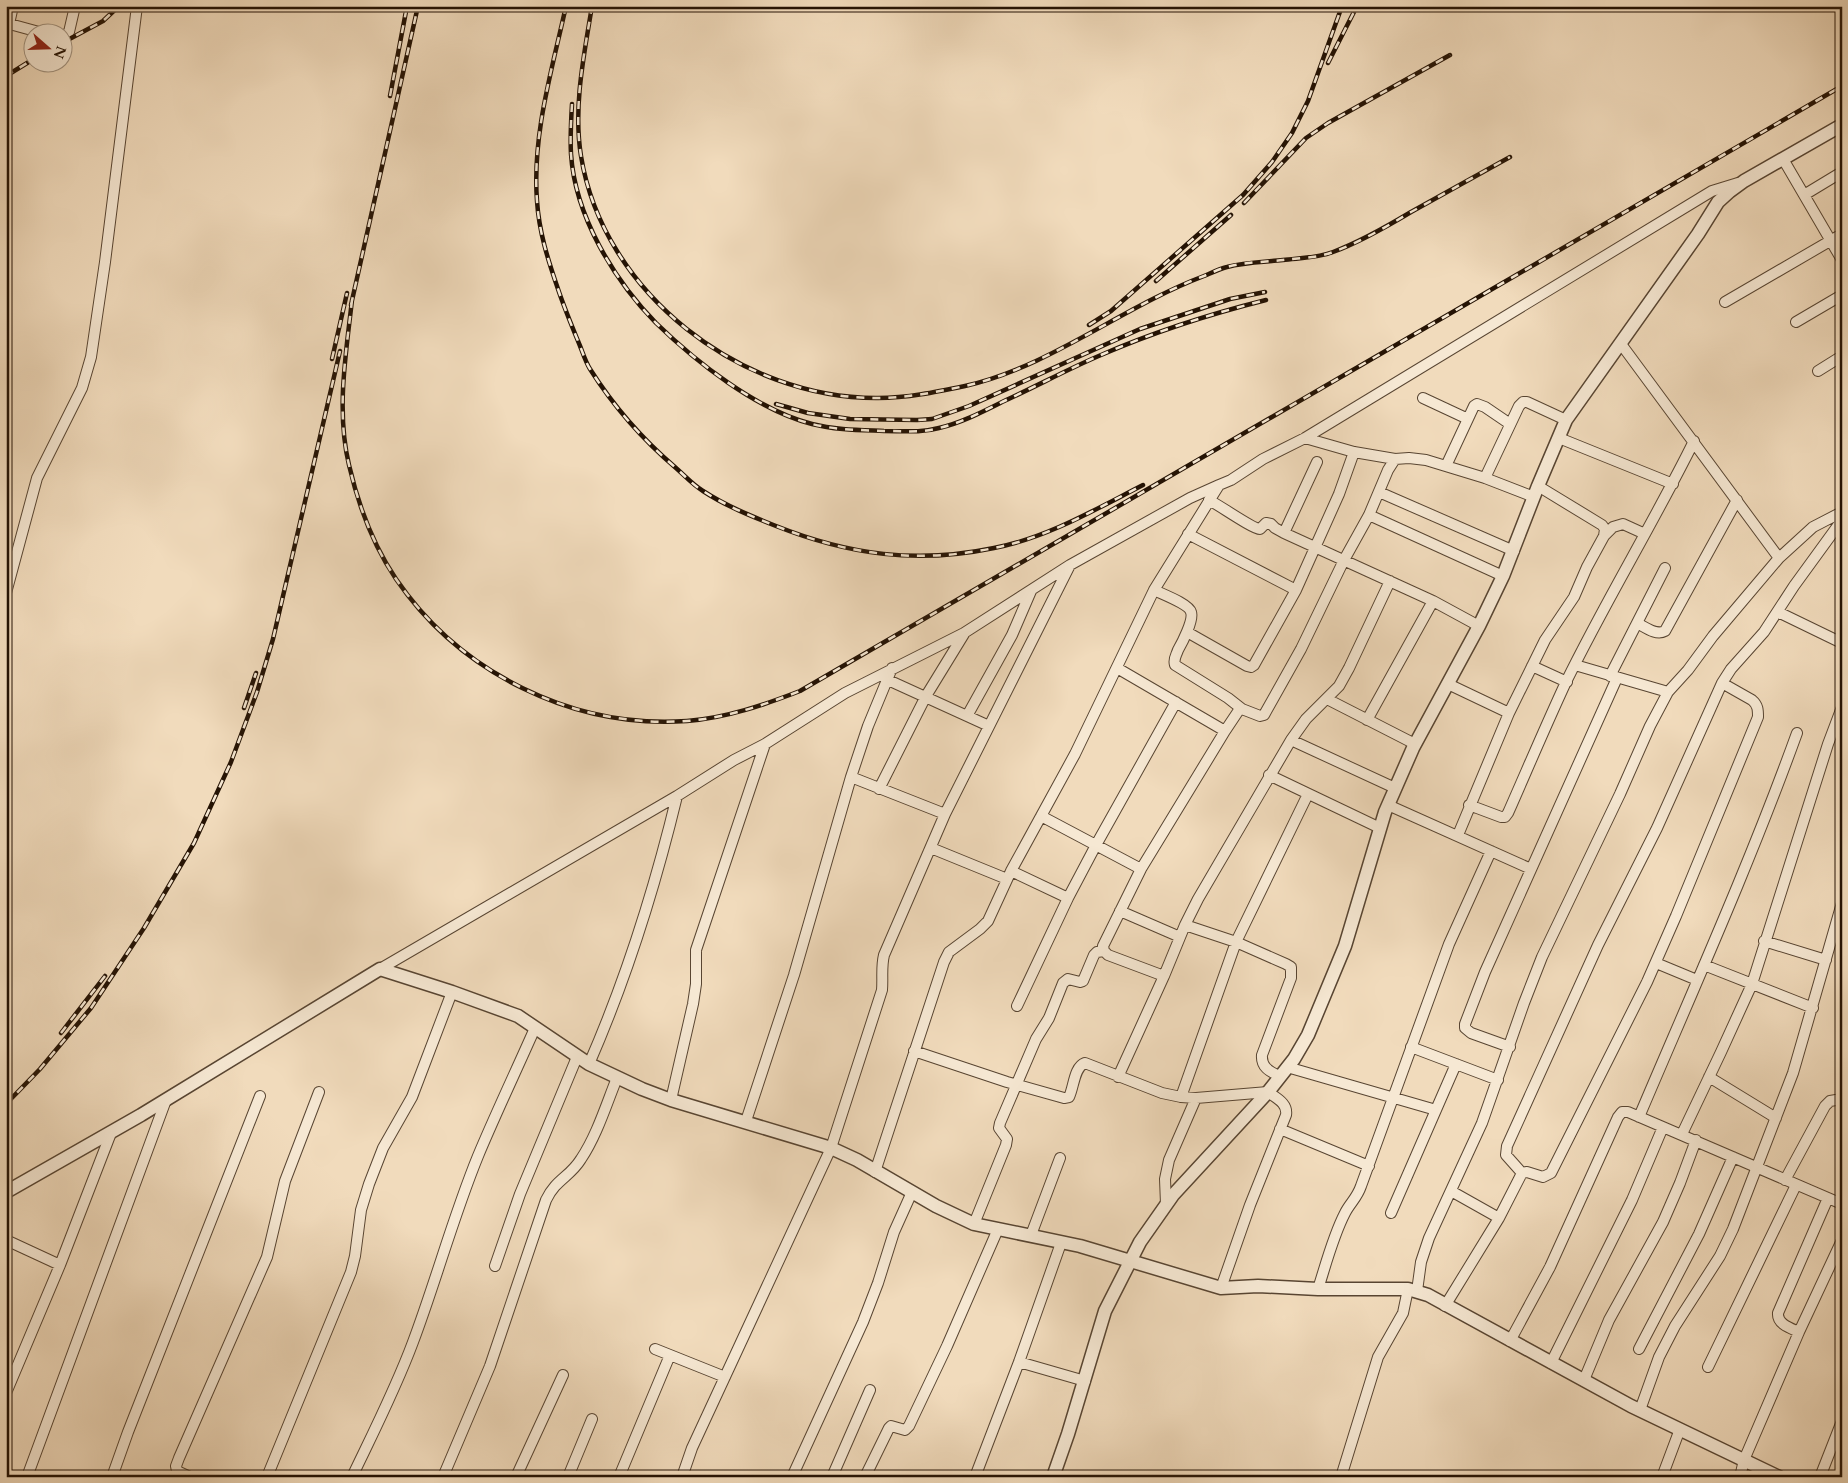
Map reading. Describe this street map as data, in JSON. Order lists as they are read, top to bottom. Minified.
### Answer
{"north":"right"}
